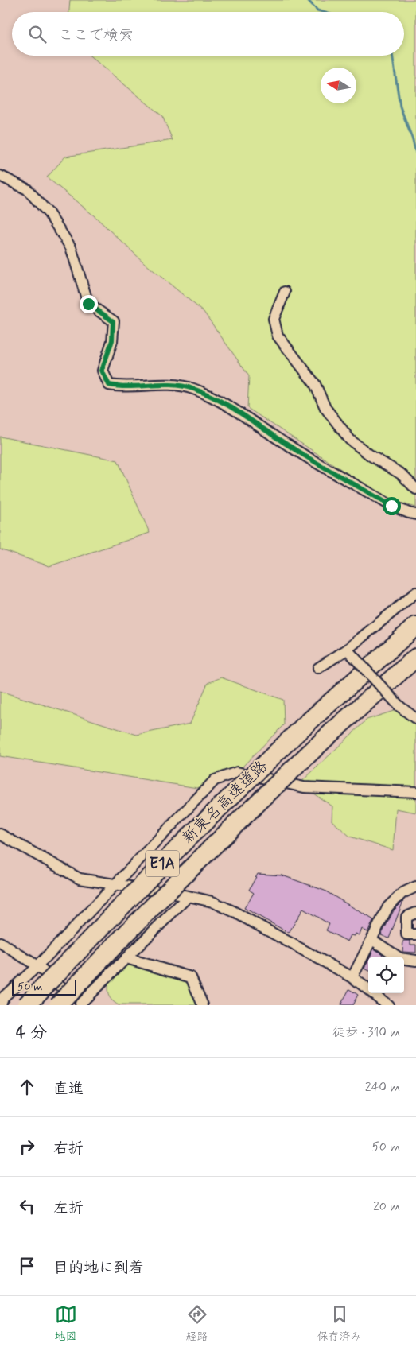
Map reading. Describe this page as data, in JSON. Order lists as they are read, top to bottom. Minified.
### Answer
{"streets":{"highway":["新東名高速道路","E1A"]},"scale_bar":"50 m","north":"left","page":{"search":"ここで検索","scale":"50 m","heading":["4 分","徒歩 · 310 m"],"list":[["直進","240 m"],["右折","50 m"],["左折","20 m"],"目的地に到着"],"nav":["地図","経路","保存済み"]}}
